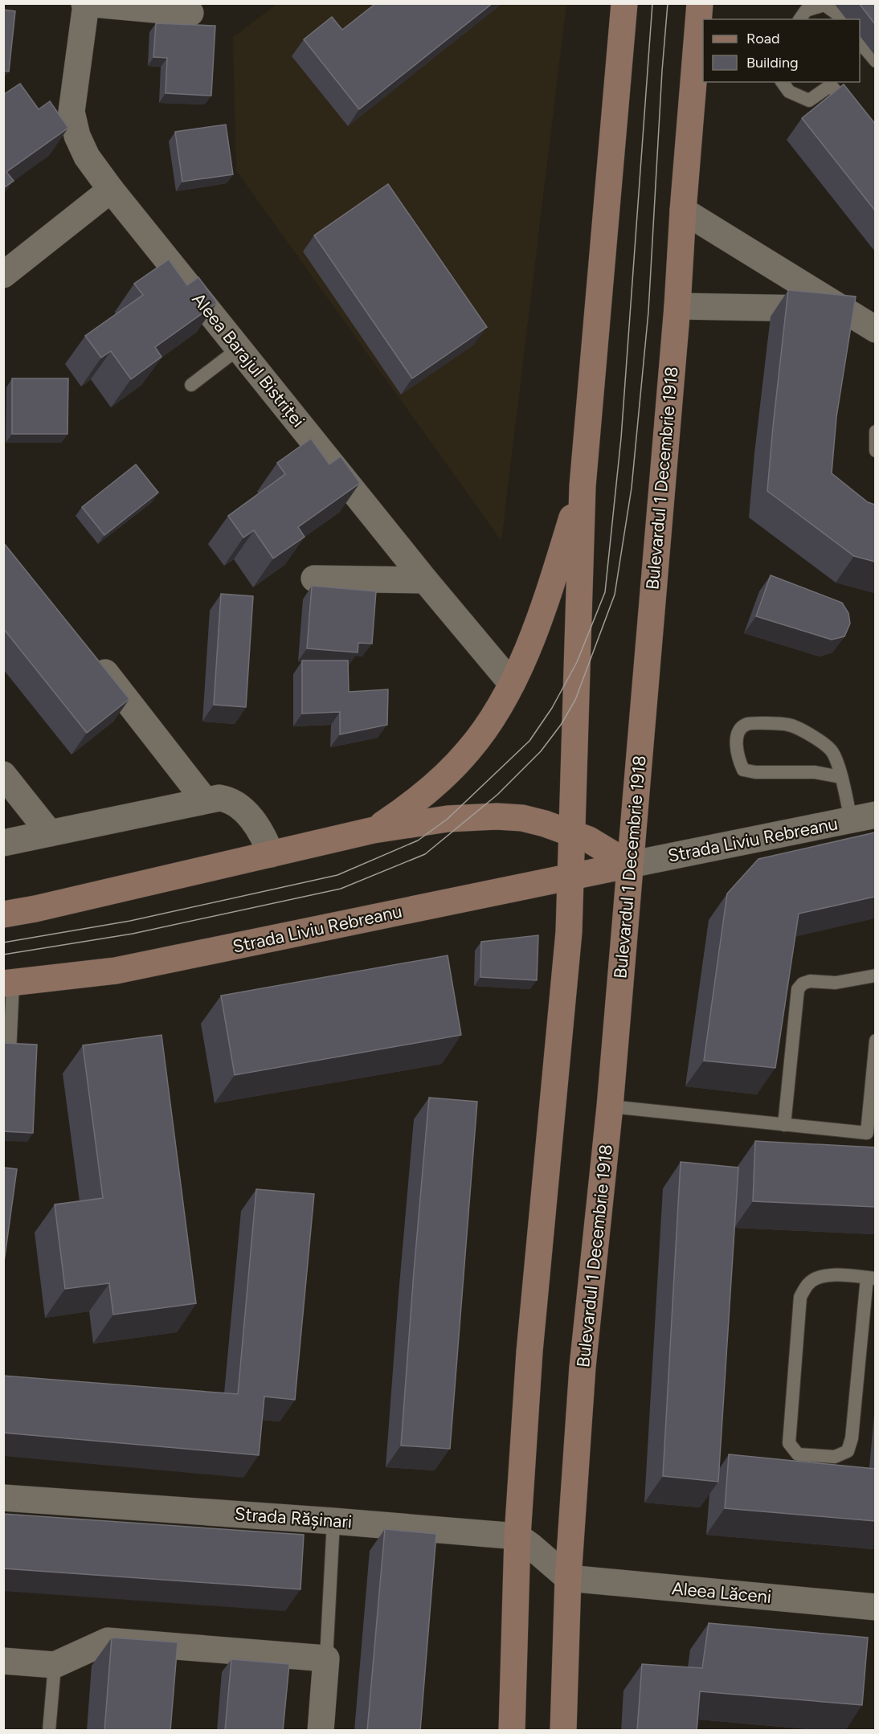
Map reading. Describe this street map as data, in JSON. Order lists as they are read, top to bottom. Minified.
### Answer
{"streets":{"main road":["Bulevardul 1 Decembrie 1918","Strada Liviu Rebreanu"],"street":["Aleea Barajul Bistriței","Strada Rășinari","Aleea Lăceni"]},"crossings":[["Bulevardul 1 Decembrie 1918","Strada Liviu Rebreanu"],["Bulevardul 1 Decembrie 1918","Aleea Lăceni"]],"legend":["Road","Building"]}
